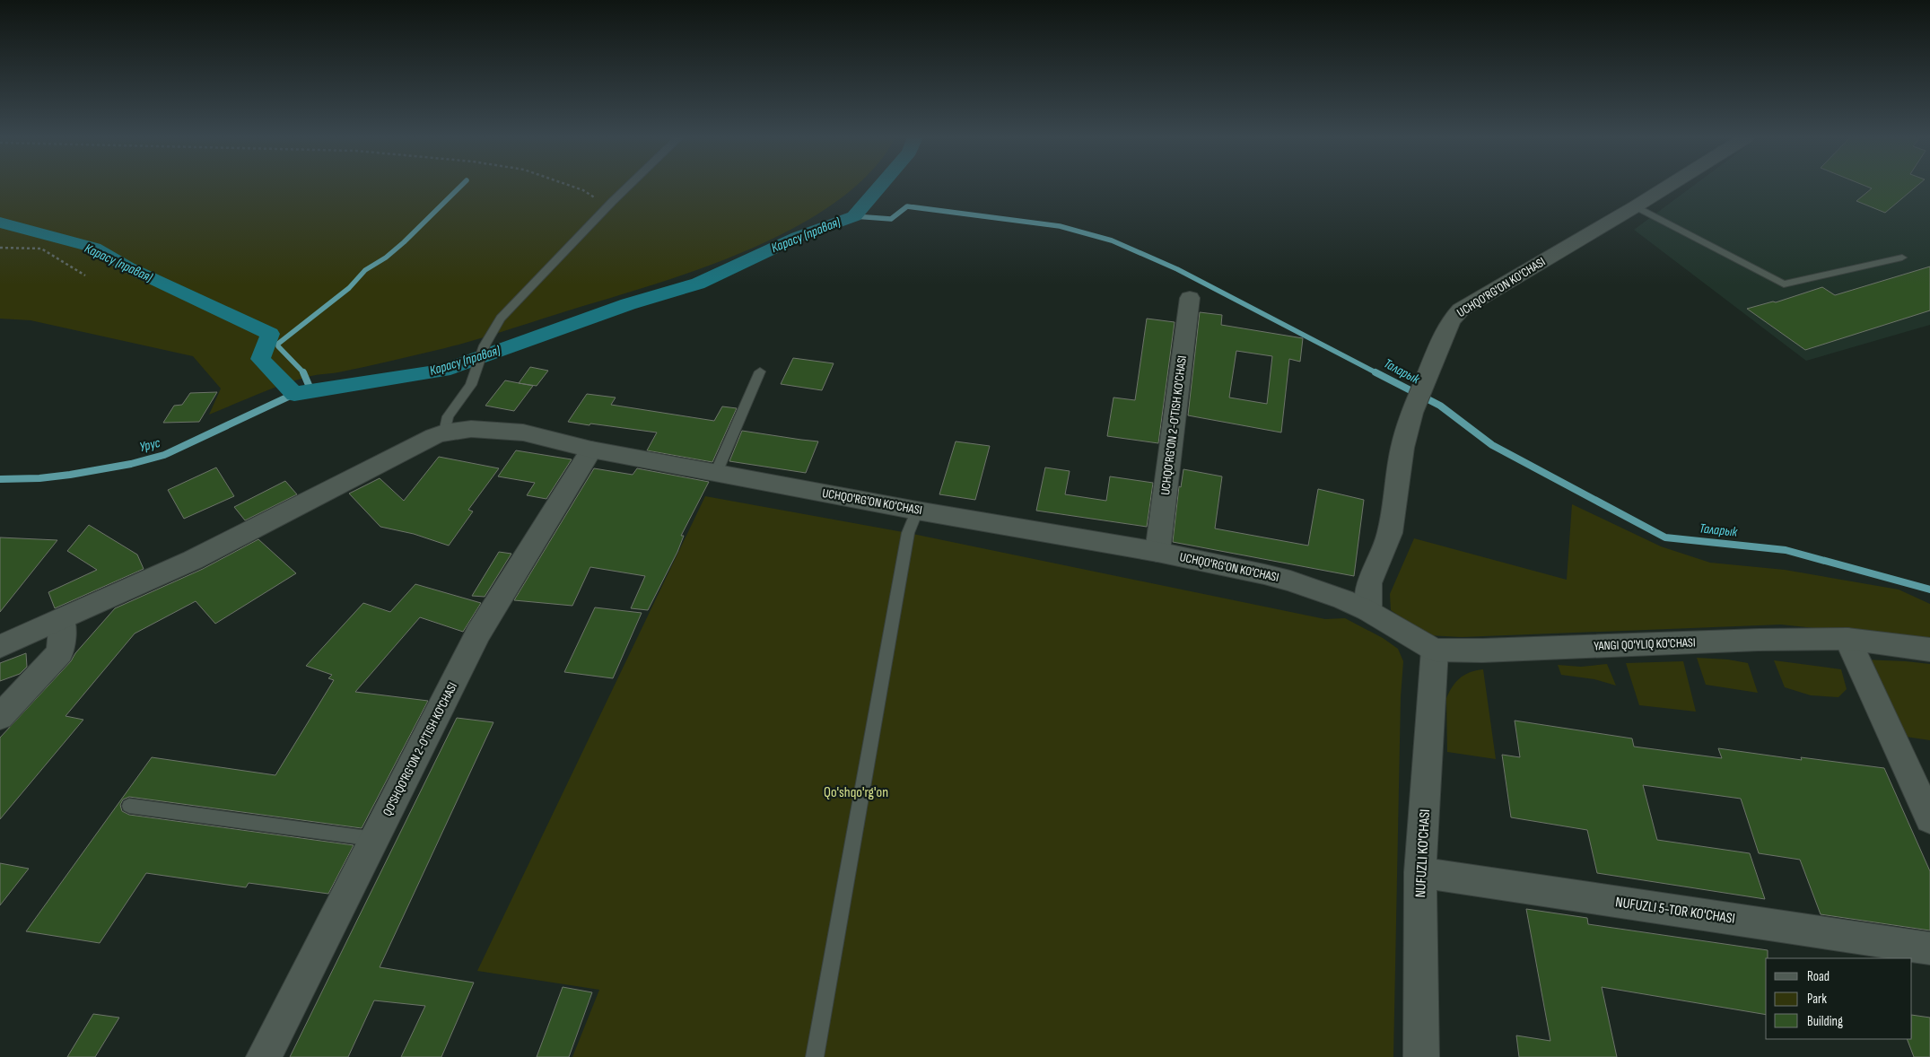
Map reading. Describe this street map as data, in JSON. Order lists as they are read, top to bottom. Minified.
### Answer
{"streets":{"street":["UCHQO'RG'ON KO'CHASI","UCHQO'RG'ON 2-O'TISH KO'CHASI","YANGI QO'YLIQ KO'CHASI","QO'SHQO'RG'ON 2-O'TISH KO'CHASI","NUFUZLI KO'CHASI","NUFUZLI 5-TOR KO'CHASI"]},"crossings":[["UCHQO'RG'ON KO'CHASI","UCHQO'RG'ON 2-O'TISH KO'CHASI"],["UCHQO'RG'ON KO'CHASI","YANGI QO'YLIQ KO'CHASI"],["UCHQO'RG'ON KO'CHASI","QO'SHQO'RG'ON 2-O'TISH KO'CHASI"],["YANGI QO'YLIQ KO'CHASI","NUFUZLI KO'CHASI"],["NUFUZLI KO'CHASI","NUFUZLI 5-TOR KO'CHASI"]],"water":["Карасу (правая)","Таларык","Урус"],"parks":["Qo'shqo'rg'on"],"legend":["Road","Park","Building"]}
